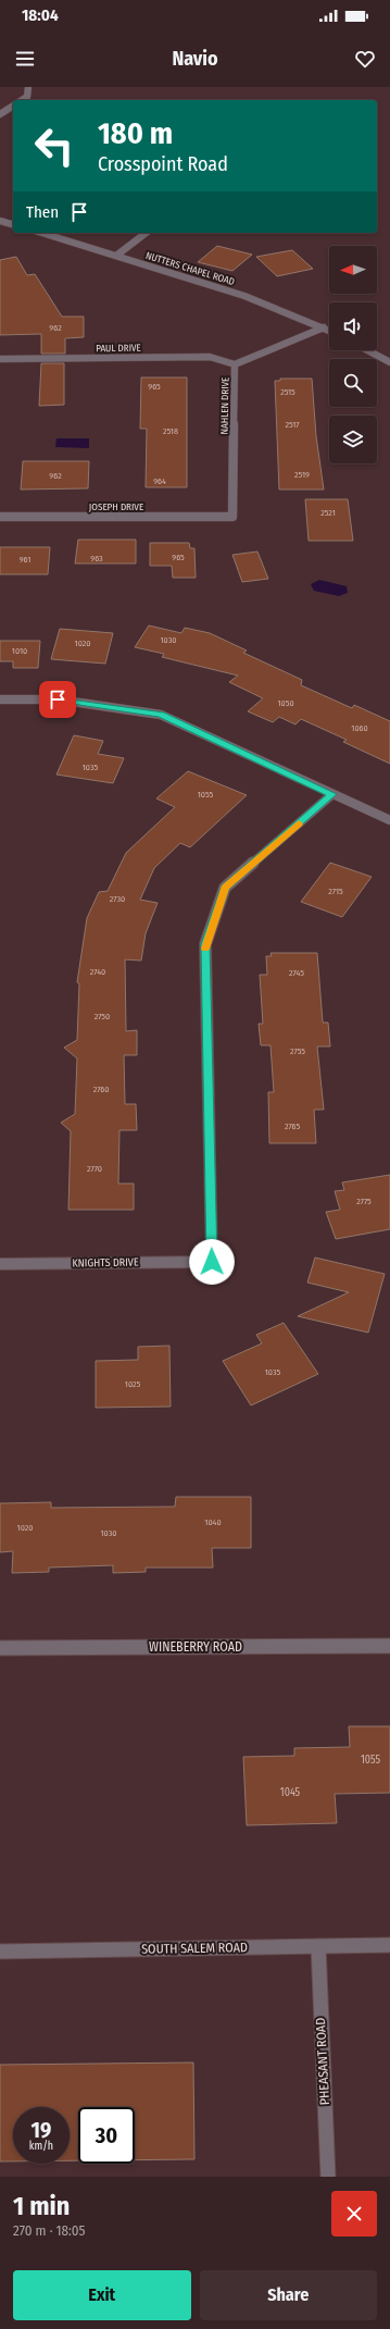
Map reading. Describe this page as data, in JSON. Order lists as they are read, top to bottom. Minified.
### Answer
{"streets":{"street":["NUTTERS CHAPEL ROAD","PAUL DRIVE","NAHLEN DRIVE","JOSEPH DRIVE","KNIGHTS DRIVE","WINEBERRY ROAD","SOUTH SALEM ROAD","PHEASANT ROAD"]},"crossings":[["NUTTERS CHAPEL ROAD","NAHLEN DRIVE"],["PAUL DRIVE","NAHLEN DRIVE"],["NAHLEN DRIVE","JOSEPH DRIVE"],["SOUTH SALEM ROAD","PHEASANT ROAD"]],"house_numbers":["962","965","2515","2517","2518","2519","962","964","2521","965","963","961","1030","1020","1010","1050","1060","1035","1055","2715","2730","2740","2745","2750","2755","2760","2765","2770","2775","1035","1025","1040","1020","1030","1055","1045"],"north":"left","page":{"status":"18:04","header":"Navio","turn":["180 m","Crosspoint Road"],"then":"Then","speed":"19 km/h","limit":"30","heading":["1 min","270 m · 18:05"],"buttons":["Exit","Share"]}}
